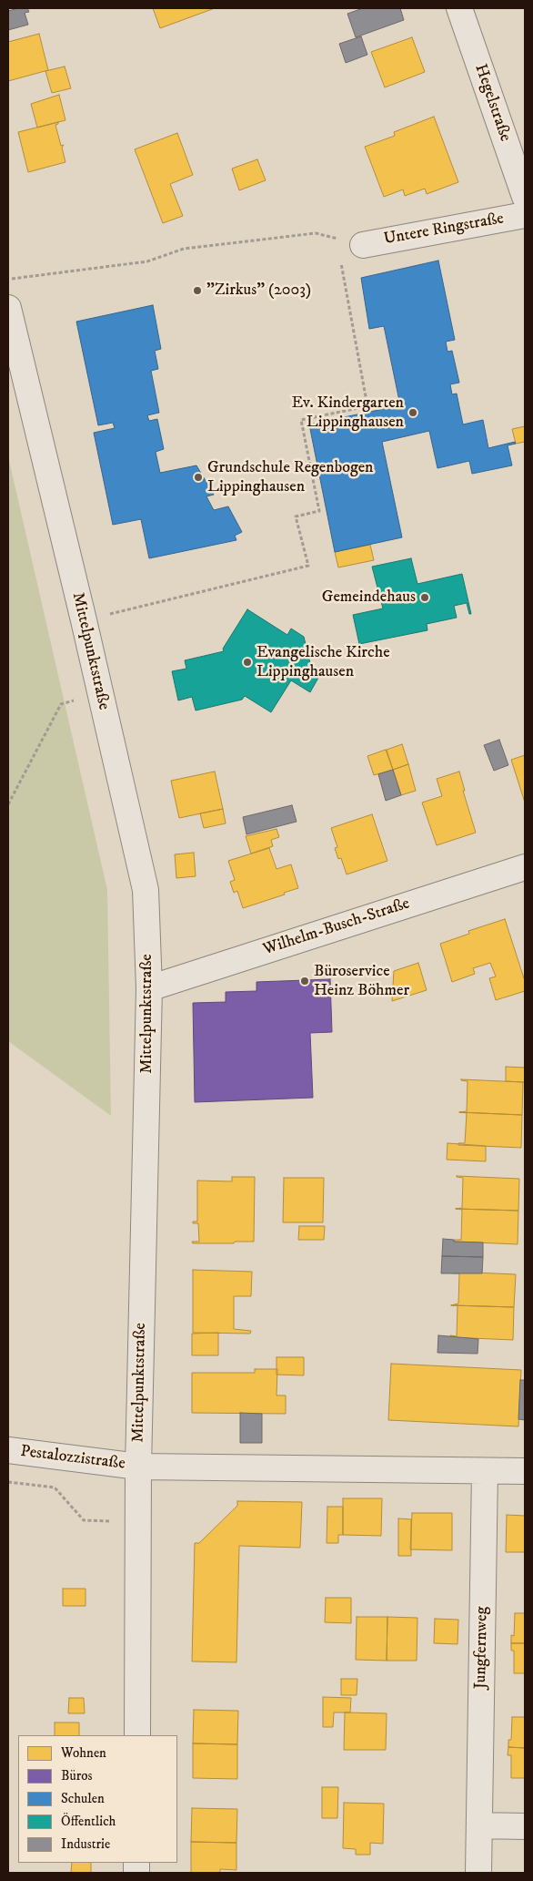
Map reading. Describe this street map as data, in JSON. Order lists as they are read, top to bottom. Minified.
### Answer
{"streets":{"street":["Hegelstraße","Untere Ringstraße","Mittelpunktstraße","Wilhelm-Busch-Straße","Pestalozzistraße","Jungfernweg"]},"crossings":[["Mittelpunktstraße","Wilhelm-Busch-Straße"],["Mittelpunktstraße","Pestalozzistraße"]],"places":["\"Zirkus\" (2003)","Ev. Kindergarten Lippinghausen","Grundschule Regenbogen Lippinghausen","Gemeindehaus","Evangelische Kirche Lippinghausen","Büroservice Heinz Böhmer"],"legend":["Wohnen","Büros","Schulen","Öffentlich","Industrie"]}
